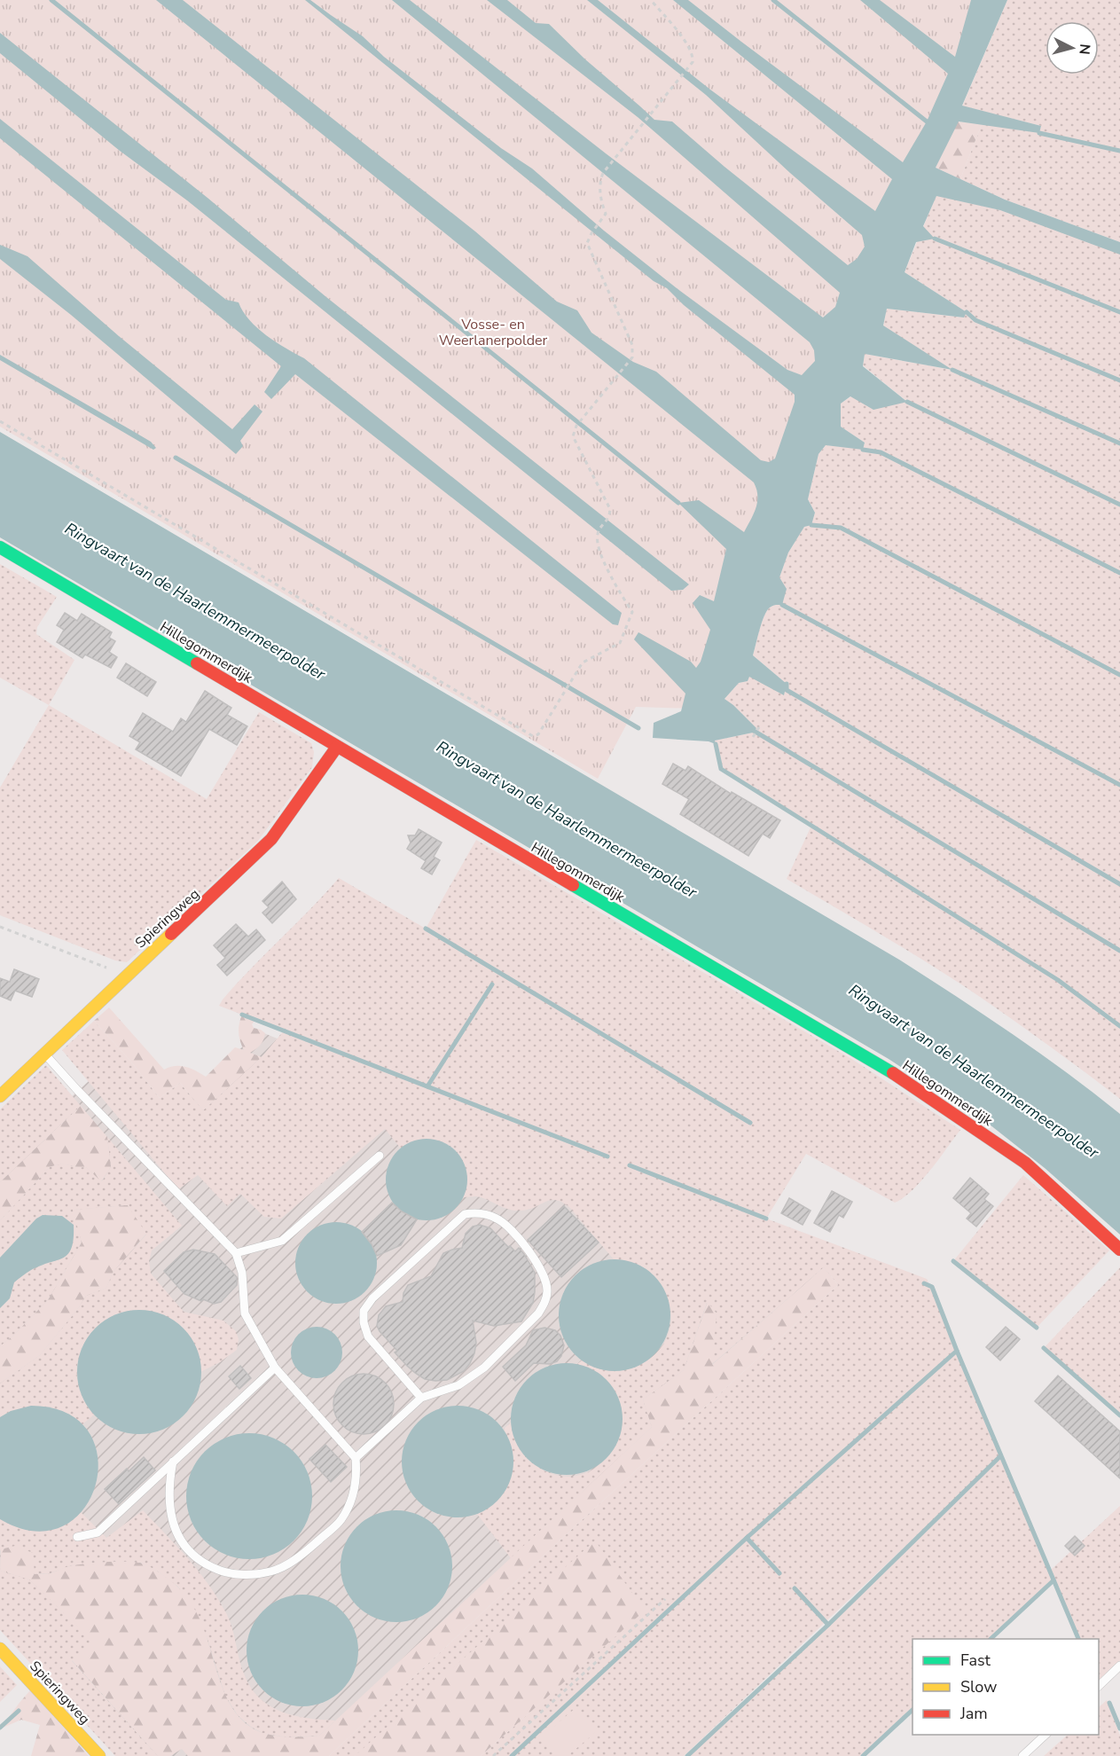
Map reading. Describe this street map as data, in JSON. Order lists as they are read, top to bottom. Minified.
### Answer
{"streets":{"street":["Hillegommerdijk","Spieringweg"]},"crossings":[["Hillegommerdijk","Spieringweg"]],"water":["Ringvaart van de Haarlemmermeerpolder"],"parks":["Vosse- en Weerlanerpolder"],"legend":["Fast","Slow","Jam"],"north":"right"}
